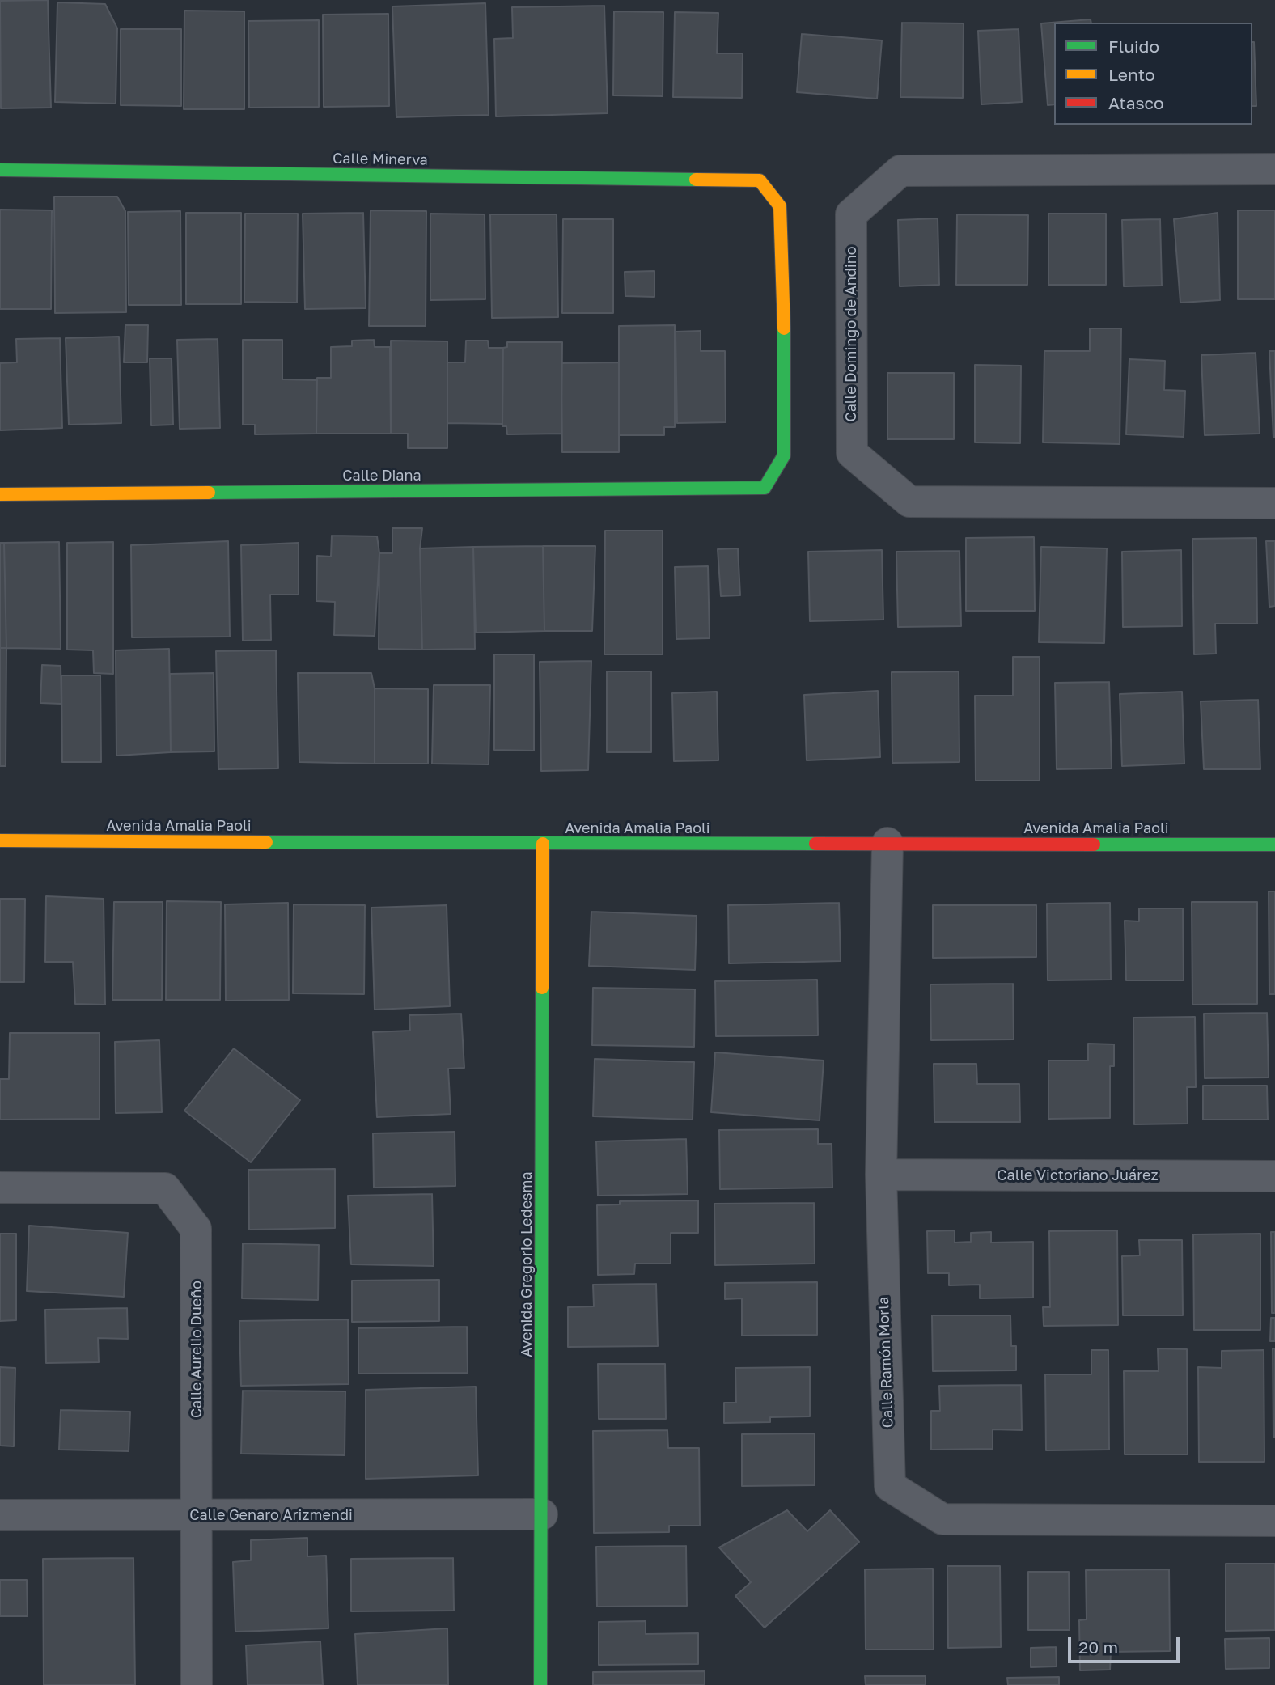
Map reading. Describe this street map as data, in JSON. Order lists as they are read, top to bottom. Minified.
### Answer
{"streets":{"street":["Calle Minerva","Calle Domingo de Andino","Calle Diana","Avenida Amalia Paoli","Calle Victoriano Juárez","Avenida Gregorio Ledesma","Calle Aurelio Dueño","Calle Ramón Morla","Calle Genaro Arizmendi"]},"crossings":[["Calle Minerva","Calle Diana"],["Avenida Amalia Paoli","Avenida Gregorio Ledesma"],["Avenida Amalia Paoli","Calle Ramón Morla"],["Calle Victoriano Juárez","Calle Ramón Morla"],["Avenida Gregorio Ledesma","Calle Genaro Arizmendi"],["Calle Aurelio Dueño","Calle Genaro Arizmendi"]],"legend":["Fluido","Lento","Atasco"],"scale_bar":"20 m"}
